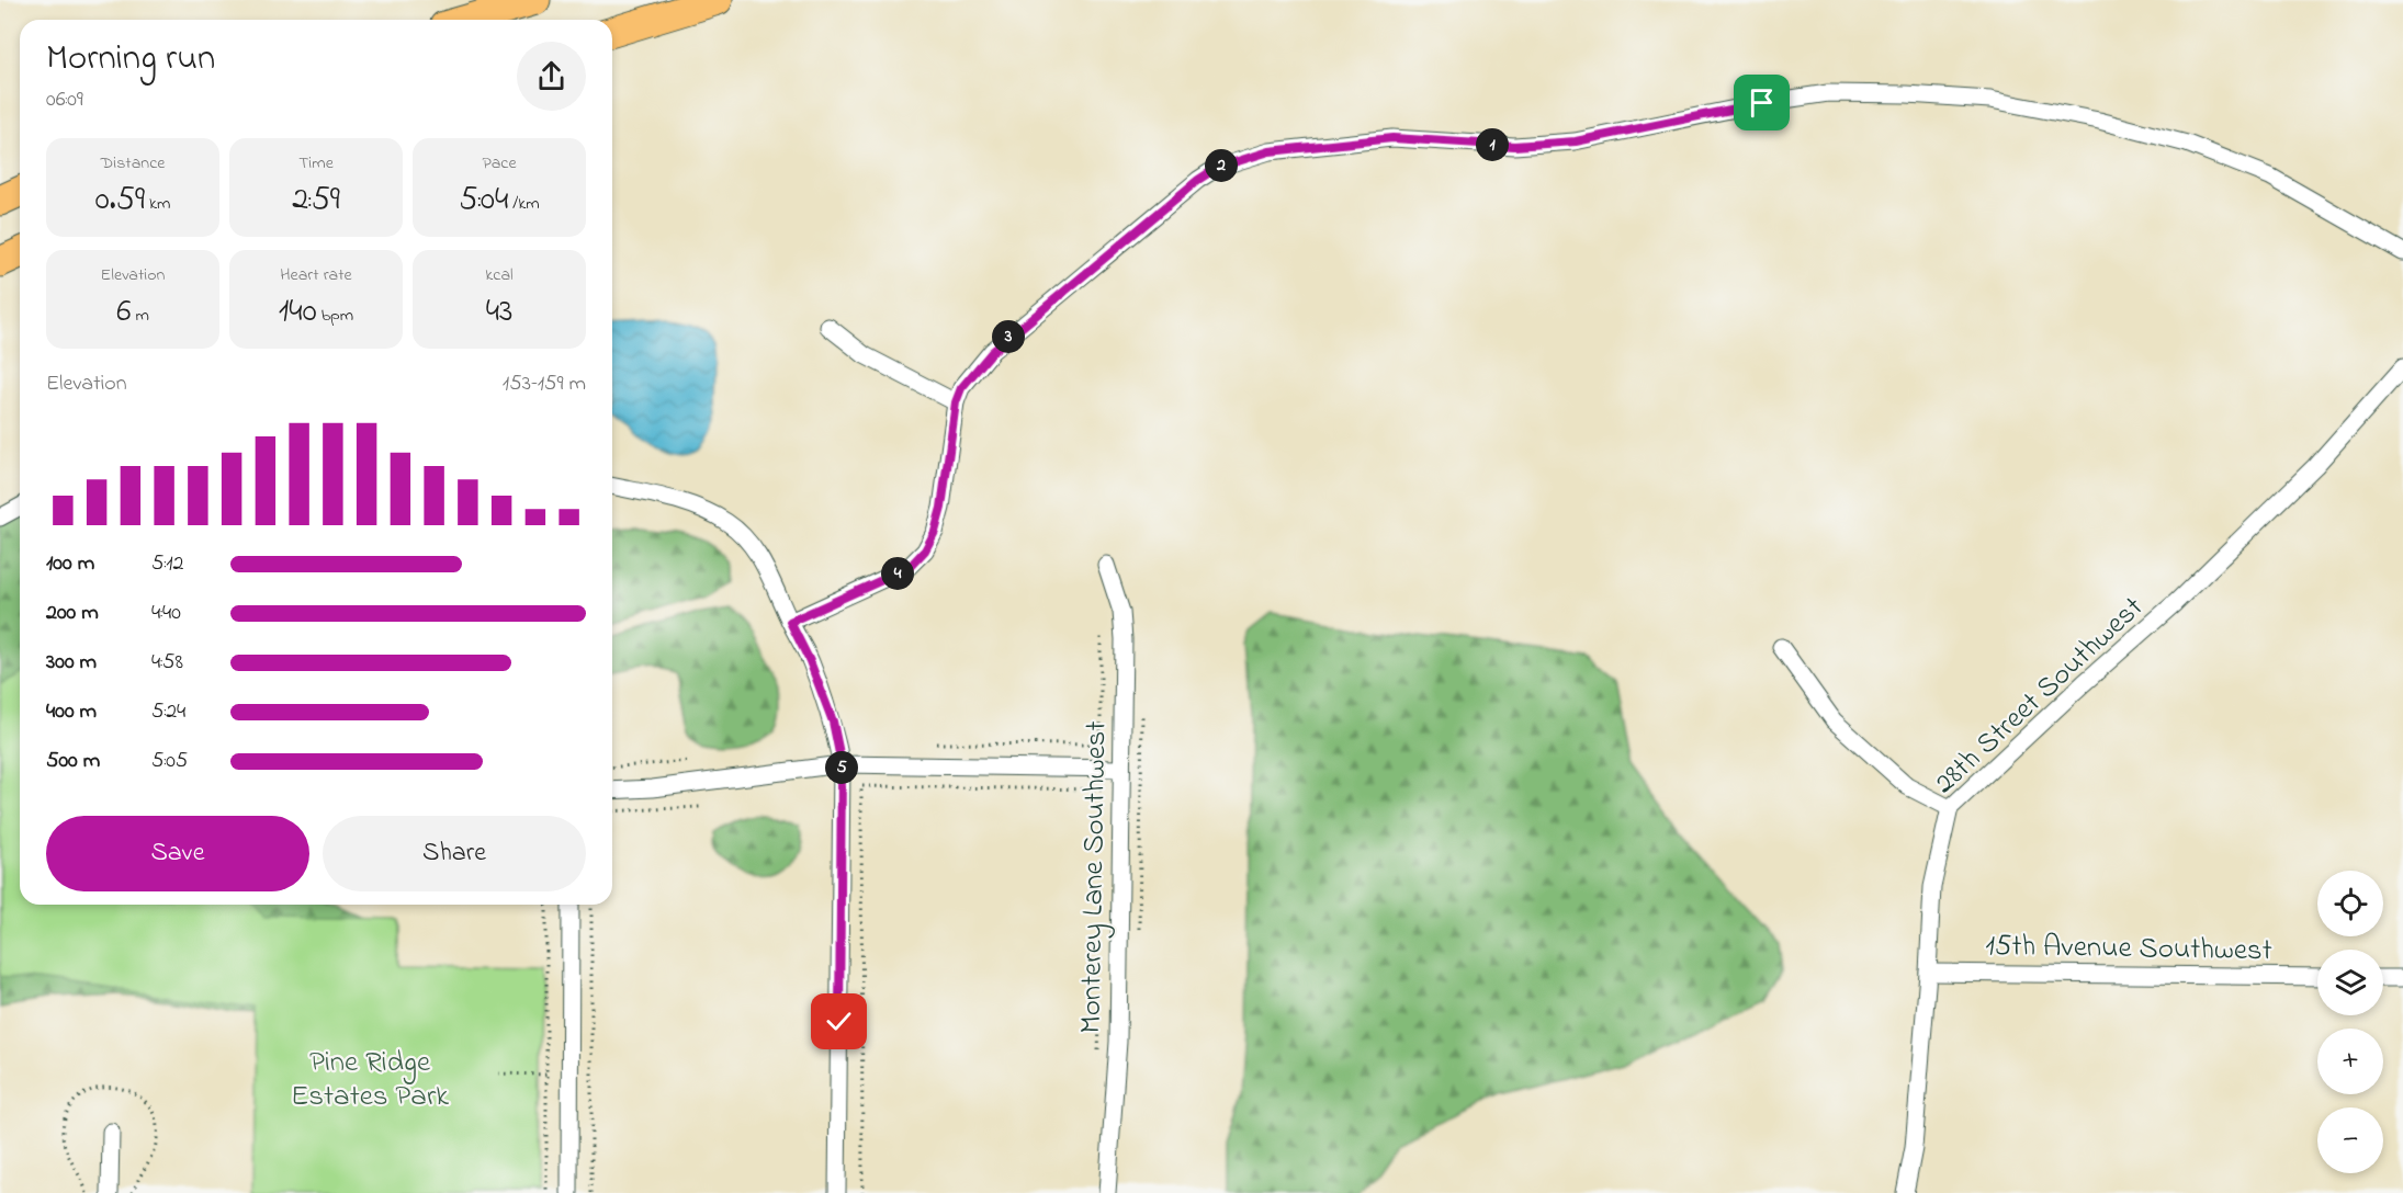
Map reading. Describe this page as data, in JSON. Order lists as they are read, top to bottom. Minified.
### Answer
{"streets":{"street":["28th Street Southwest","Monterey Lane Southwest","15th Avenue Southwest"]},"crossings":[["28th Street Southwest","15th Avenue Southwest"]],"parks":["Pine Ridge Estates Park"],"page":{"heading":["Morning run","06:09"],"pins":["1","2","3","4","5"],"stats":[["Distance","0.59 km"],["Time","2:59"],["Pace","5:04 /km"],["Elevation","6 m"],["Heart rate","140 bpm"],["kcal","43"]],"chart":["Elevation","153–159 m"],"list":[{"name":"100 m","note":"5:12"},{"name":"200 m","note":"4:40"},{"name":"300 m","note":"4:58"},{"name":"400 m","note":"5:24"},{"name":"500 m","note":"5:05"}],"buttons":["Save","Share"],"map_buttons":["+","−"]}}
